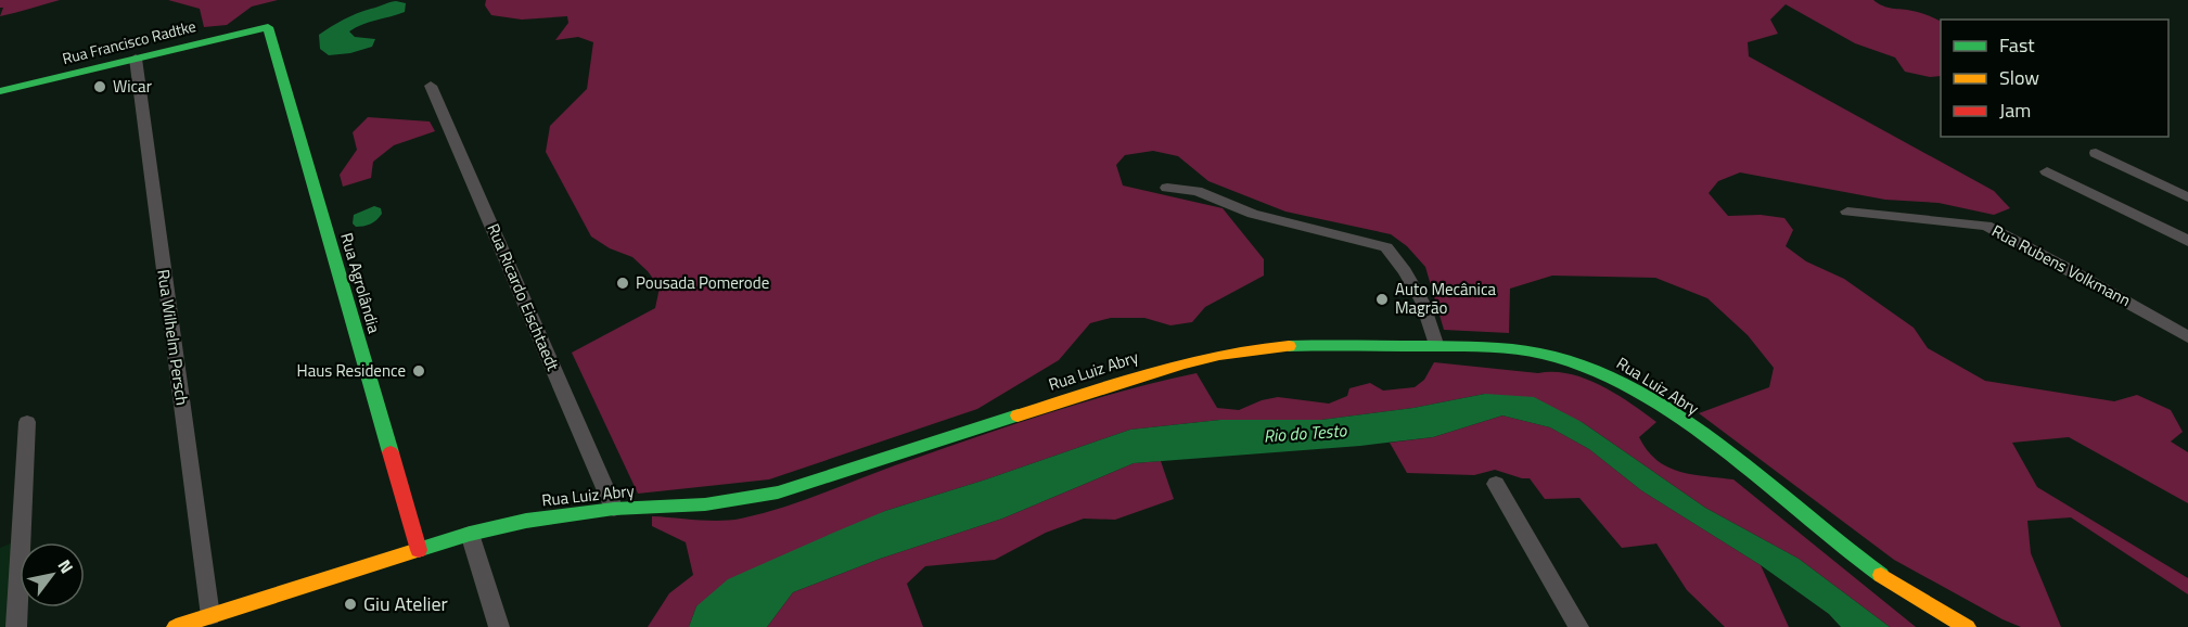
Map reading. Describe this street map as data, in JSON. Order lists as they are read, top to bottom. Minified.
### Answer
{"streets":{"street":["Rua Francisco Radtke","Rua Rubens Volkmann","Rua Agrolândia","Rua Ricardo Eischtaedt","Rua Wilhelm Persch","Rua Luiz Abry"]},"crossings":[["Rua Francisco Radtke","Rua Agrolândia"],["Rua Francisco Radtke","Rua Wilhelm Persch"],["Rua Agrolândia","Rua Luiz Abry"],["Rua Ricardo Eischtaedt","Rua Luiz Abry"],["Rua Wilhelm Persch","Rua Luiz Abry"]],"water":["Rio do Testo"],"places":["Wicar","Pousada Pomerode","Auto Mecânica Magrão","Haus Residence","Giu Atelier"],"legend":["Fast","Slow","Jam"],"north":"top right"}
